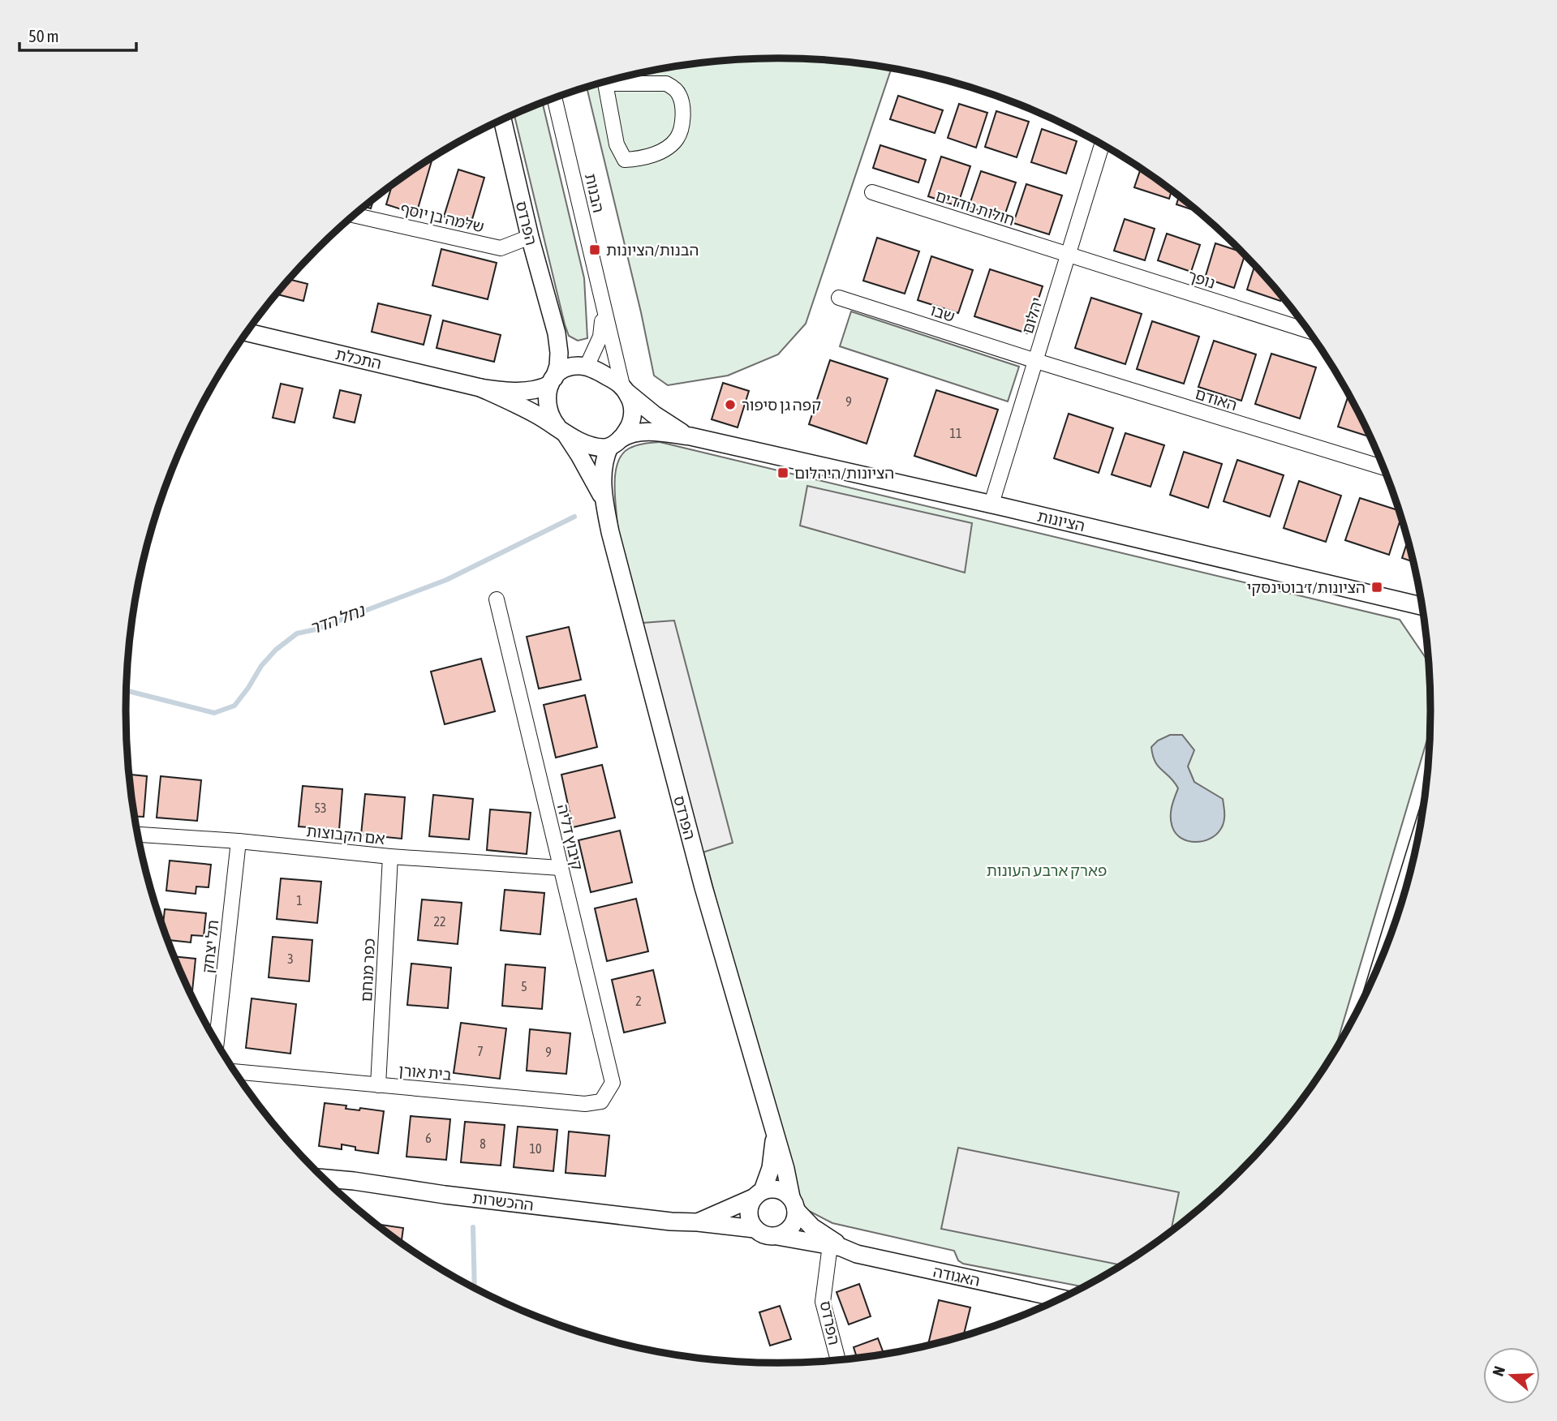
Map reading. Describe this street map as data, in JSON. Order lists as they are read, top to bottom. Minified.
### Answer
{"streets":{"street":["הבנות","חולות נודדים","שלמה בן יוסף","הפרדס","נופך","שבו","יהלום","התכלת","האודם","הציונות","אם הקבוצות","קיבוץ דליה","תל יצחק","כפר מנחם","בית אורן","ההכשרות","האגודה"]},"crossings":[["הבנות","הפרדס"],["הבנות","התכלת"],["הבנות","הציונות"],["חולות נודדים","נופך"],["חולות נודדים","יהלום"],["שלמה בן יוסף","הפרדס"],["הפרדס","התכלת"],["הפרדס","הציונות"],["הפרדס","ההכשרות"],["הפרדס","האגודה"],["נופך","יהלום"],["שבו","יהלום"],["שבו","האודם"],["יהלום","האודם"],["יהלום","הציונות"],["התכלת","הציונות"],["אם הקבוצות","קיבוץ דליה"],["אם הקבוצות","תל יצחק"],["אם הקבוצות","כפר מנחם"],["קיבוץ דליה","בית אורן"],["כפר מנחם","בית אורן"],["ההכשרות","האגודה"]],"water":["נחל הדר"],"parks":["פארק ארבע העונות"],"places":{"transit":["הבנות/הציונות","הציונות/היהלום","הציונות/ז׳בוטינסקי"],"other":["קפה גן סיפור"]},"house_numbers":["9","11","53","1","22","3","5","2","7","9","6","8","10"],"scale_bar":"50 m","north":"left"}
